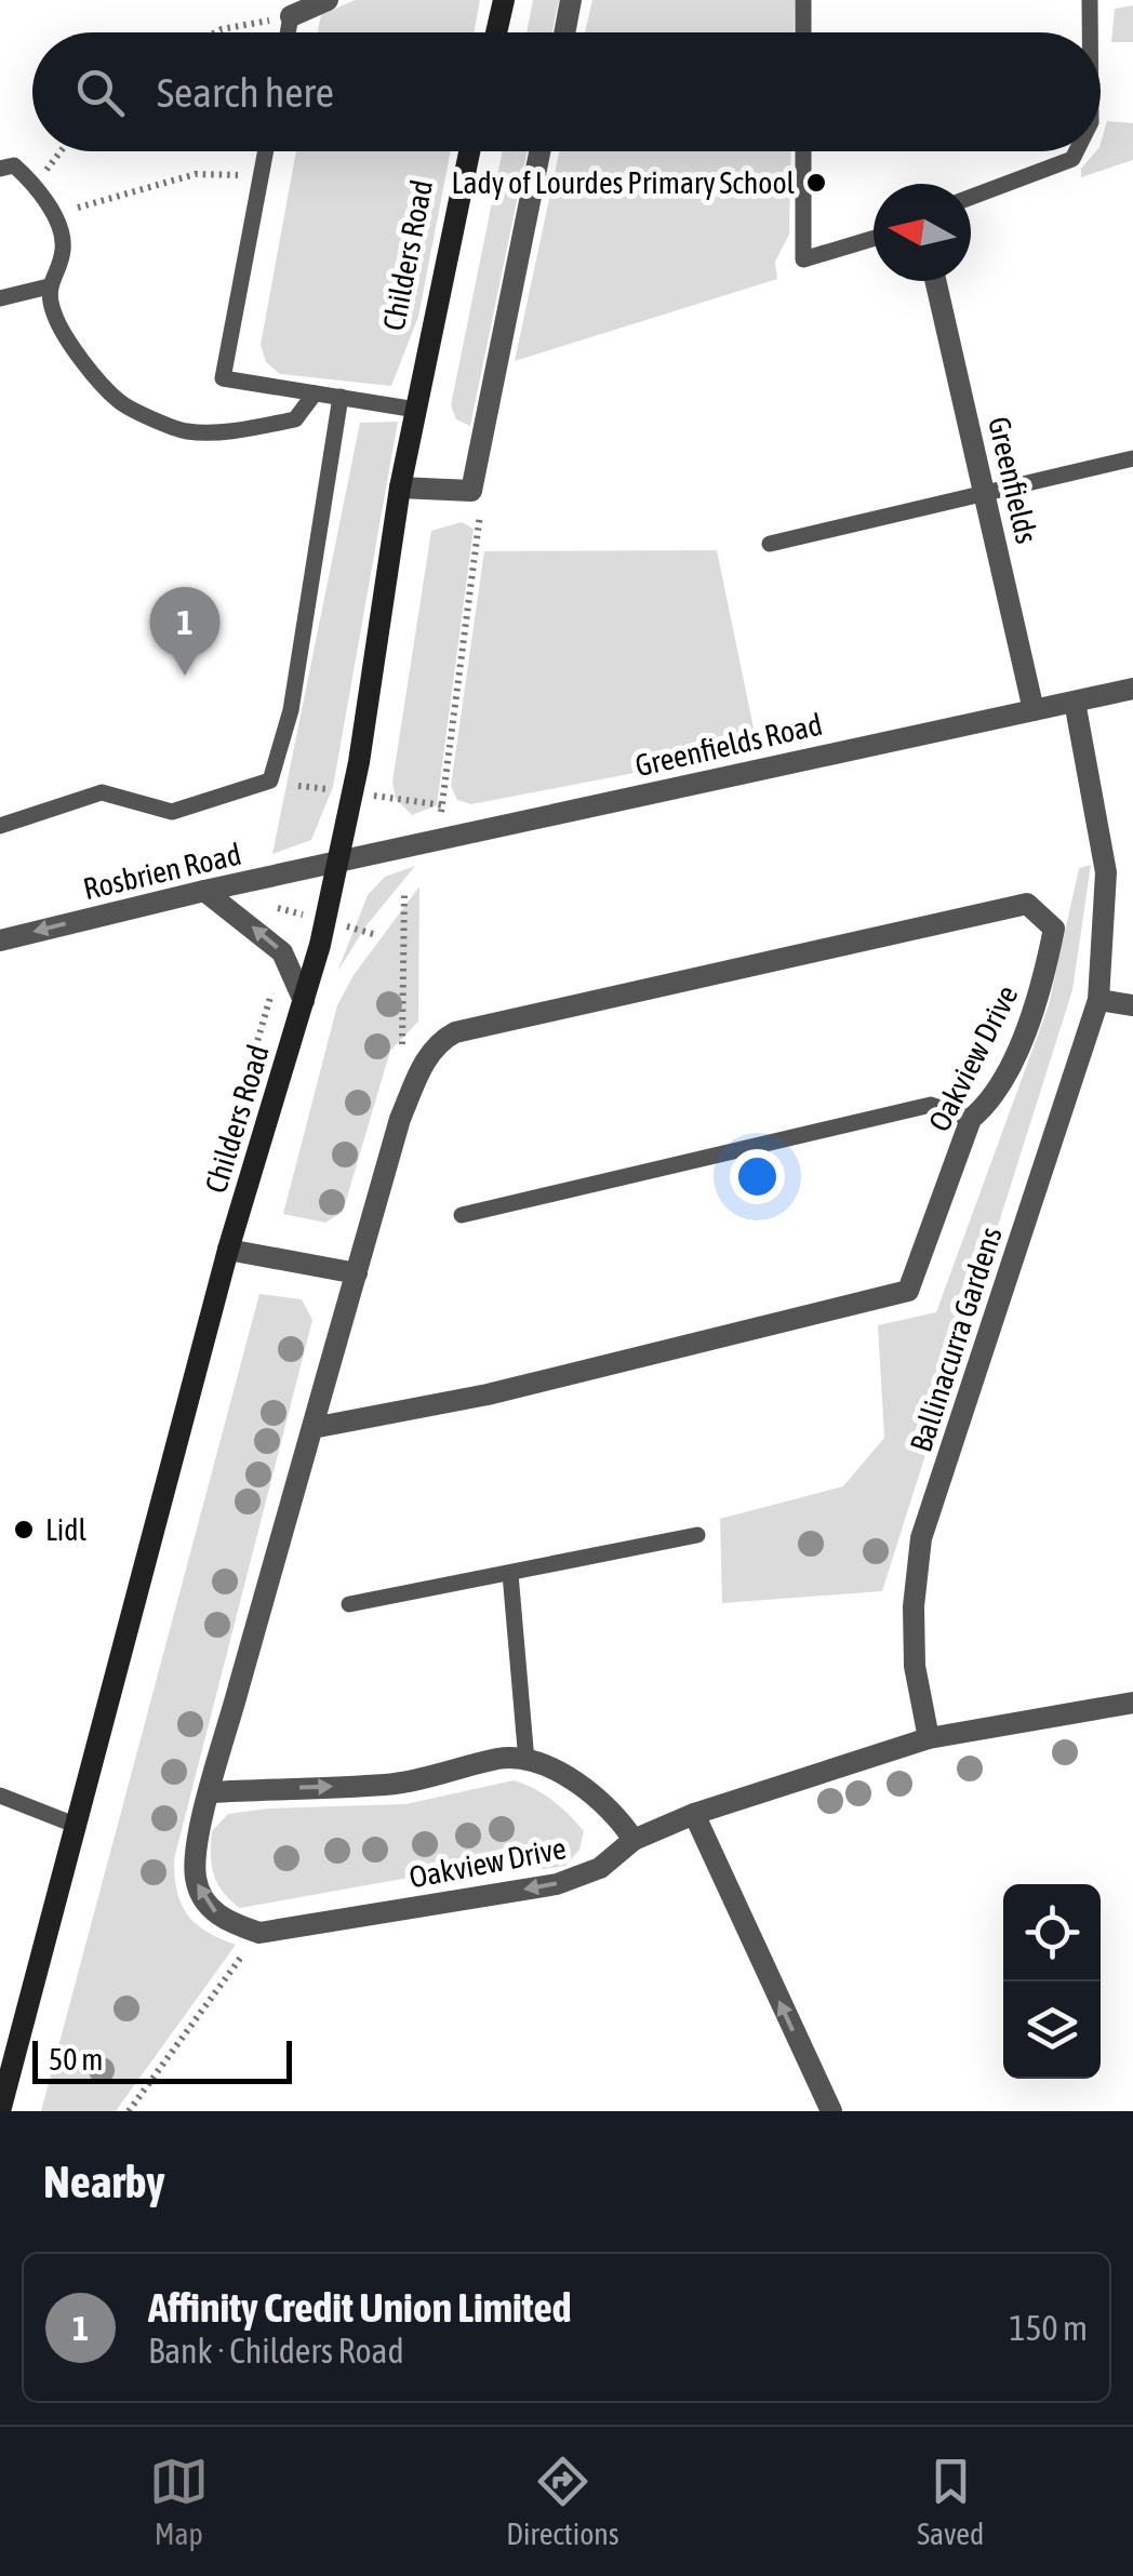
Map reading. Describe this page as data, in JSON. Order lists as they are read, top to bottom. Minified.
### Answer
{"streets":{"main road":["Childers Road"],"street":["Greenfields","Greenfields Road","Rosbrien Road","Oakview Drive","Ballinacurra Gardens"]},"crossings":[["Childers Road","Greenfields Road"],["Childers Road","Rosbrien Road"],["Greenfields","Greenfields Road"],["Greenfields Road","Rosbrien Road"],["Greenfields Road","Ballinacurra Gardens"]],"one_way":["Rosbrien Road"],"places":["Lady of Lourdes Primary School","Lidl"],"scale_bar":"50 m","north":"left","page":{"search":"Search here","pins":"1","scale":"50 m","heading":"Nearby","list":[{"mark":"1","name":"Affinity Credit Union Limited","note":"Bank · Childers Road","value":"150 m"}],"nav":["Map","Directions","Saved"]}}
